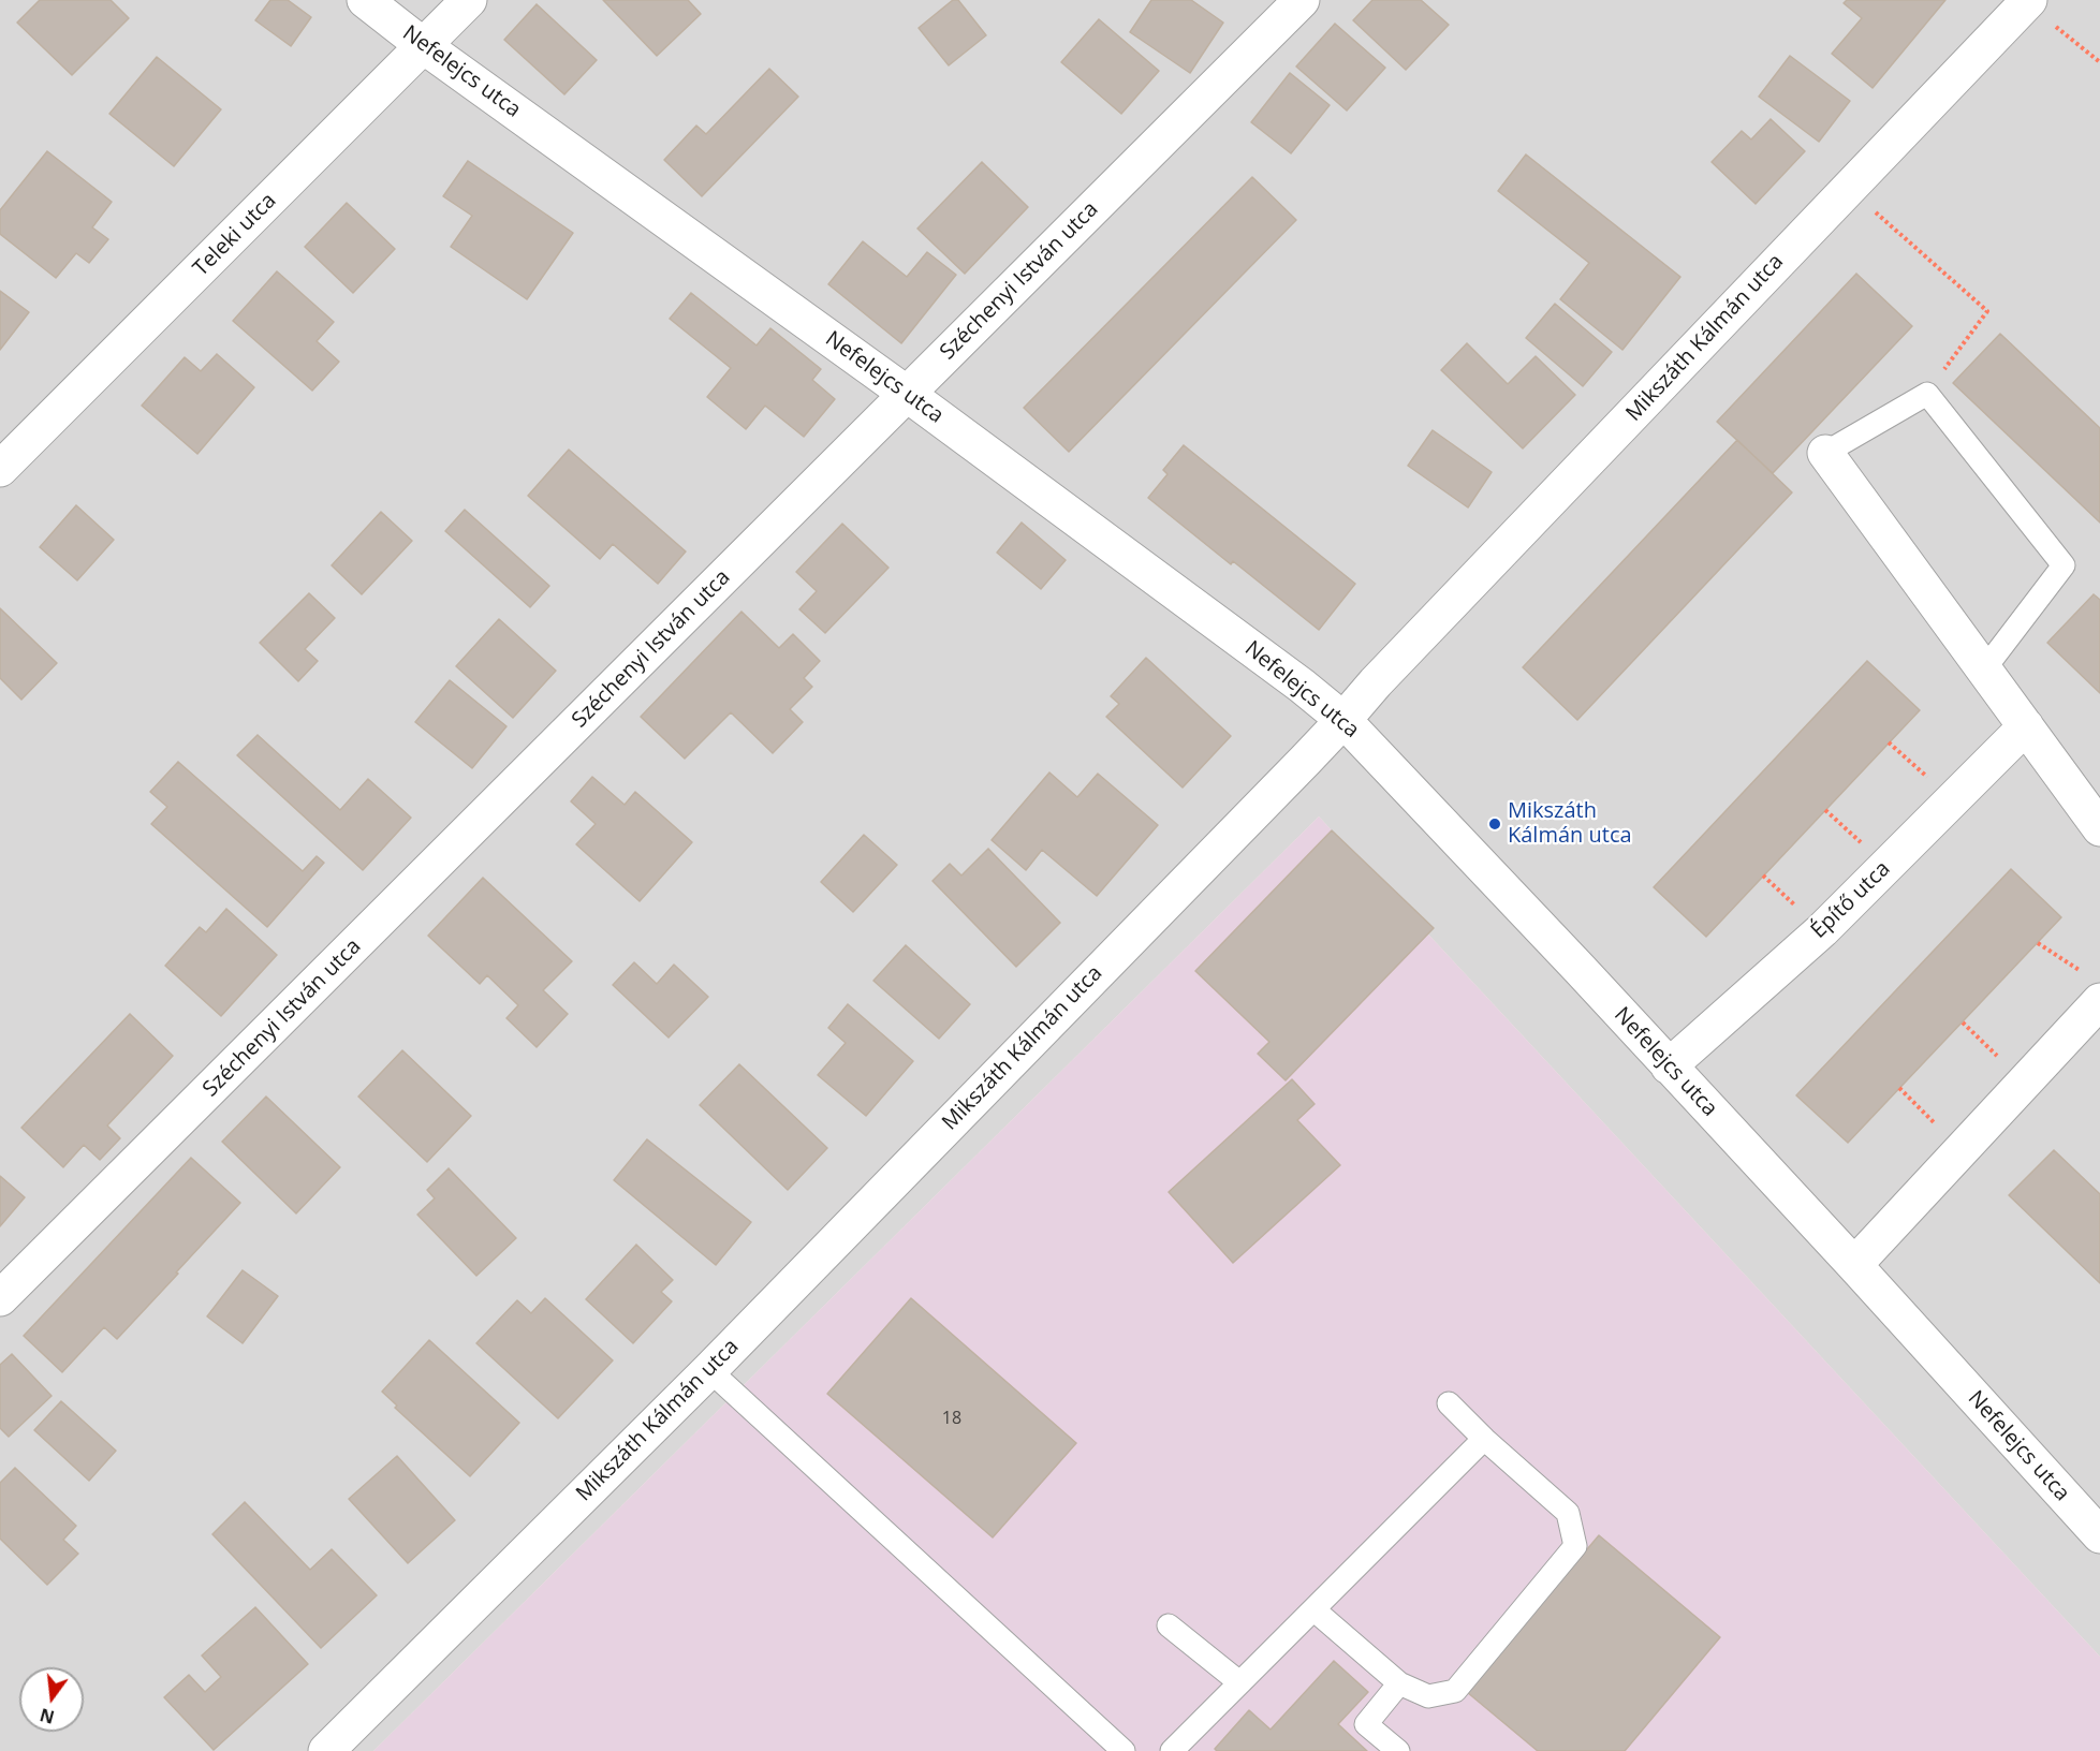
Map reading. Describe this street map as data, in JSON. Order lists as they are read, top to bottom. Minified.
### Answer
{"streets":{"street":["Nefelejcs utca","Teleki utca","Széchenyi István utca","Mikszáth Kálmán utca","Építő utca"]},"crossings":[["Nefelejcs utca","Teleki utca"],["Nefelejcs utca","Széchenyi István utca"],["Nefelejcs utca","Mikszáth Kálmán utca"],["Nefelejcs utca","Építő utca"]],"places":["Mikszáth Kálmán utca"],"house_numbers":["18"],"north":"bottom"}
